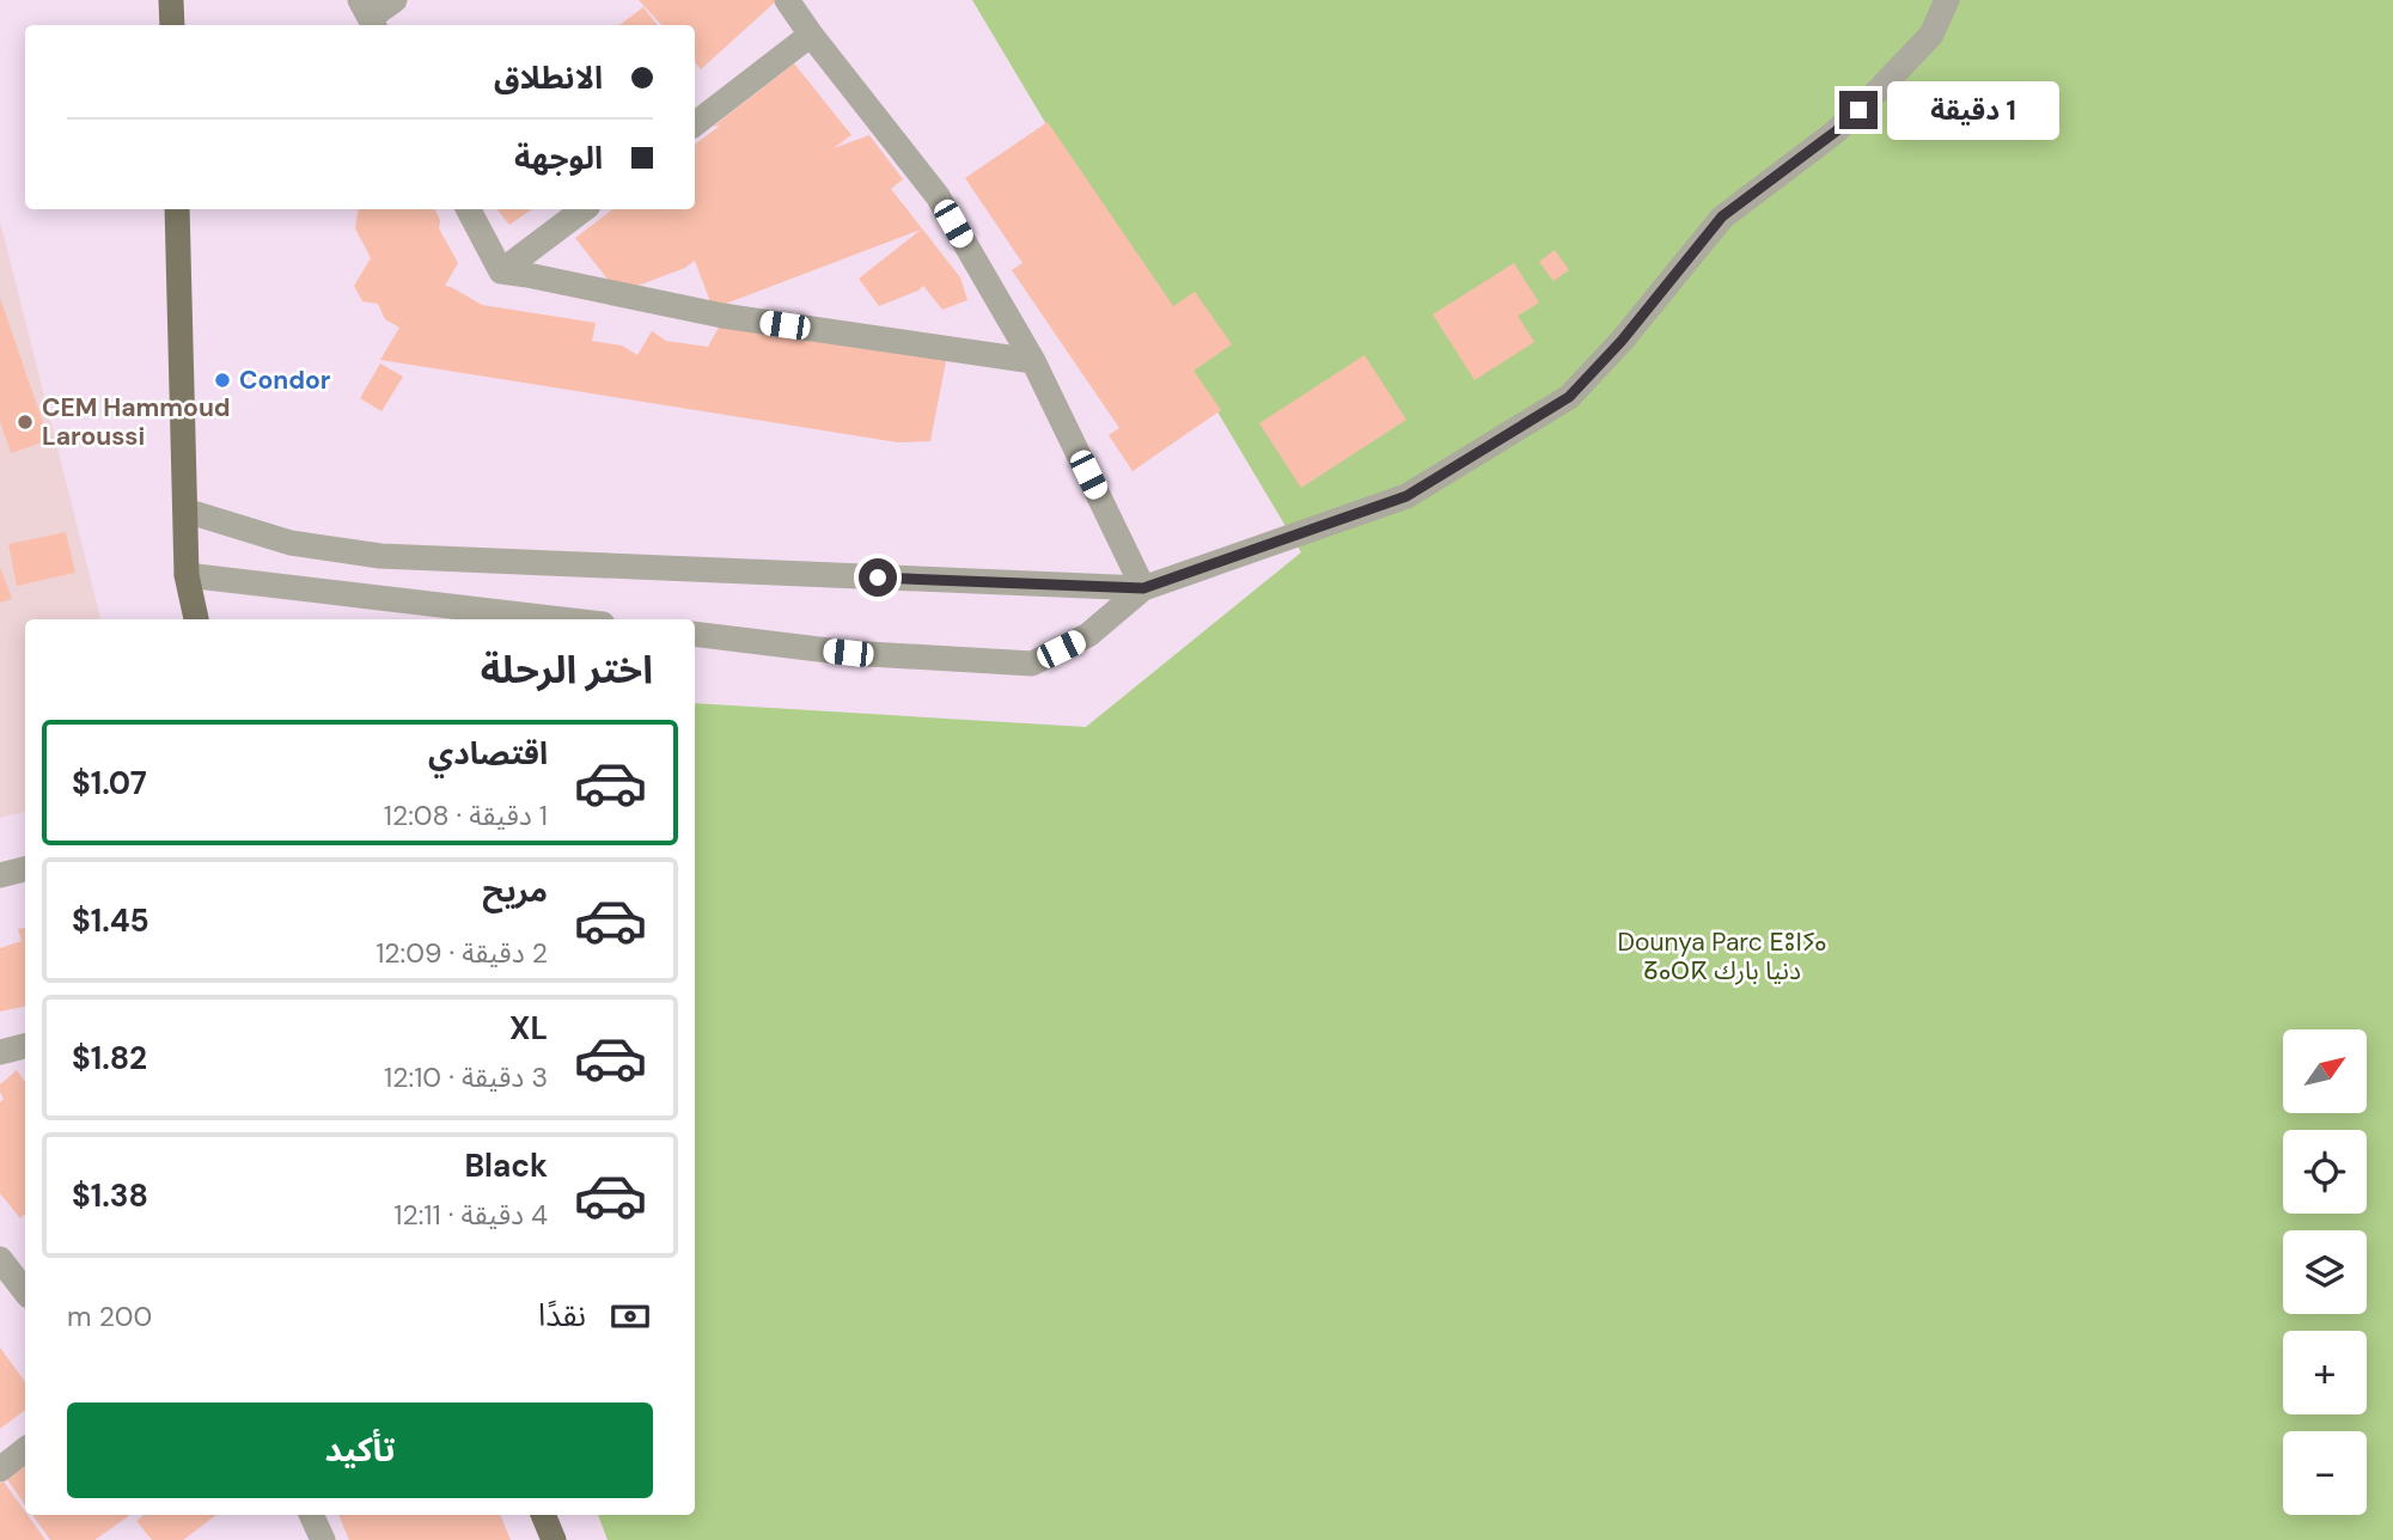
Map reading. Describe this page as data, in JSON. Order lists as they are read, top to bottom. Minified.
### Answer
{"parks":["Dounya Parc ⴹⵓⵏⵢⴰ ⵒⴰⵔⴽ دنيا بارك"],"places":["Condor","CEM Hammoud Laroussi"],"north":"top right","page":{"banner":["الانطلاق","الوجهة"],"bubble":"1 دقيقة","heading":"اختر الرحلة","list":[{"name":"اقتصادي","note":"1 دقيقة · 12:08","value":"$1.07"},{"name":"مريح","note":"2 دقيقة · 12:09","value":"$1.45"},{"name":"XL","note":"3 دقيقة · 12:10","value":"$1.82"},{"name":"Black","note":"4 دقيقة · 12:11","value":"$1.38"}],"map_buttons":["+","−"],"pay":["نقدًا","200 m"],"buttons":"تأكيد"}}
